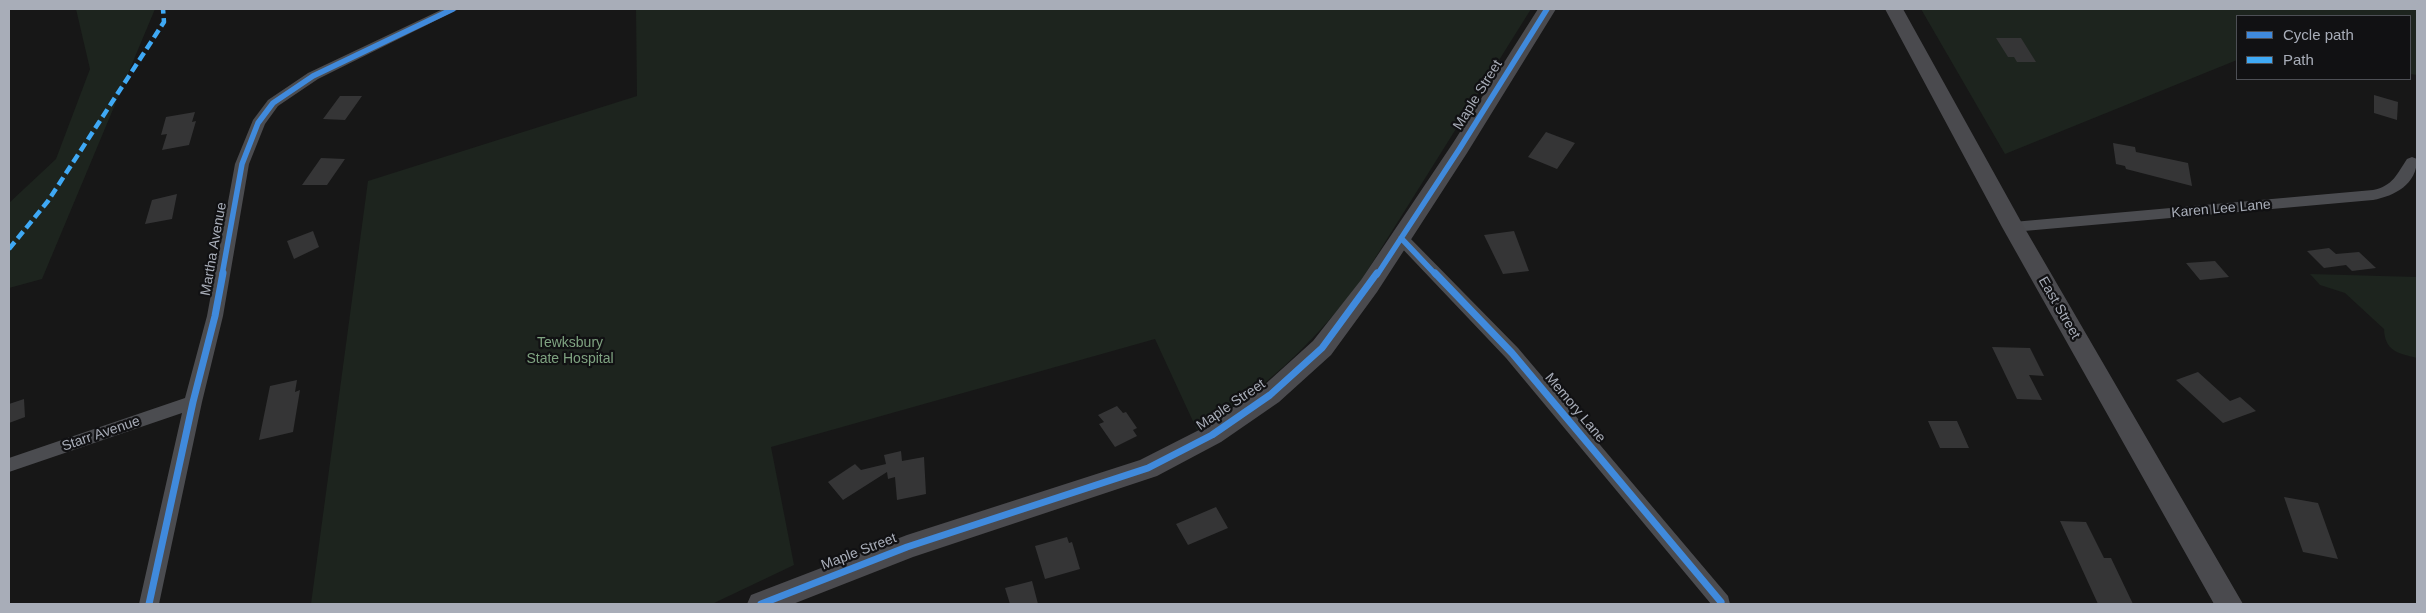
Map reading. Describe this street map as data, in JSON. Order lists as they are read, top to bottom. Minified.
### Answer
{"streets":{"street":["Maple Street","Karen Lee Lane","Martha Avenue","East Street","Memory Lane","Starr Avenue"]},"crossings":[["Maple Street","Memory Lane"],["Karen Lee Lane","East Street"],["Martha Avenue","Starr Avenue"]],"parks":["Tewksbury State Hospital"],"legend":["Cycle path","Path"]}
